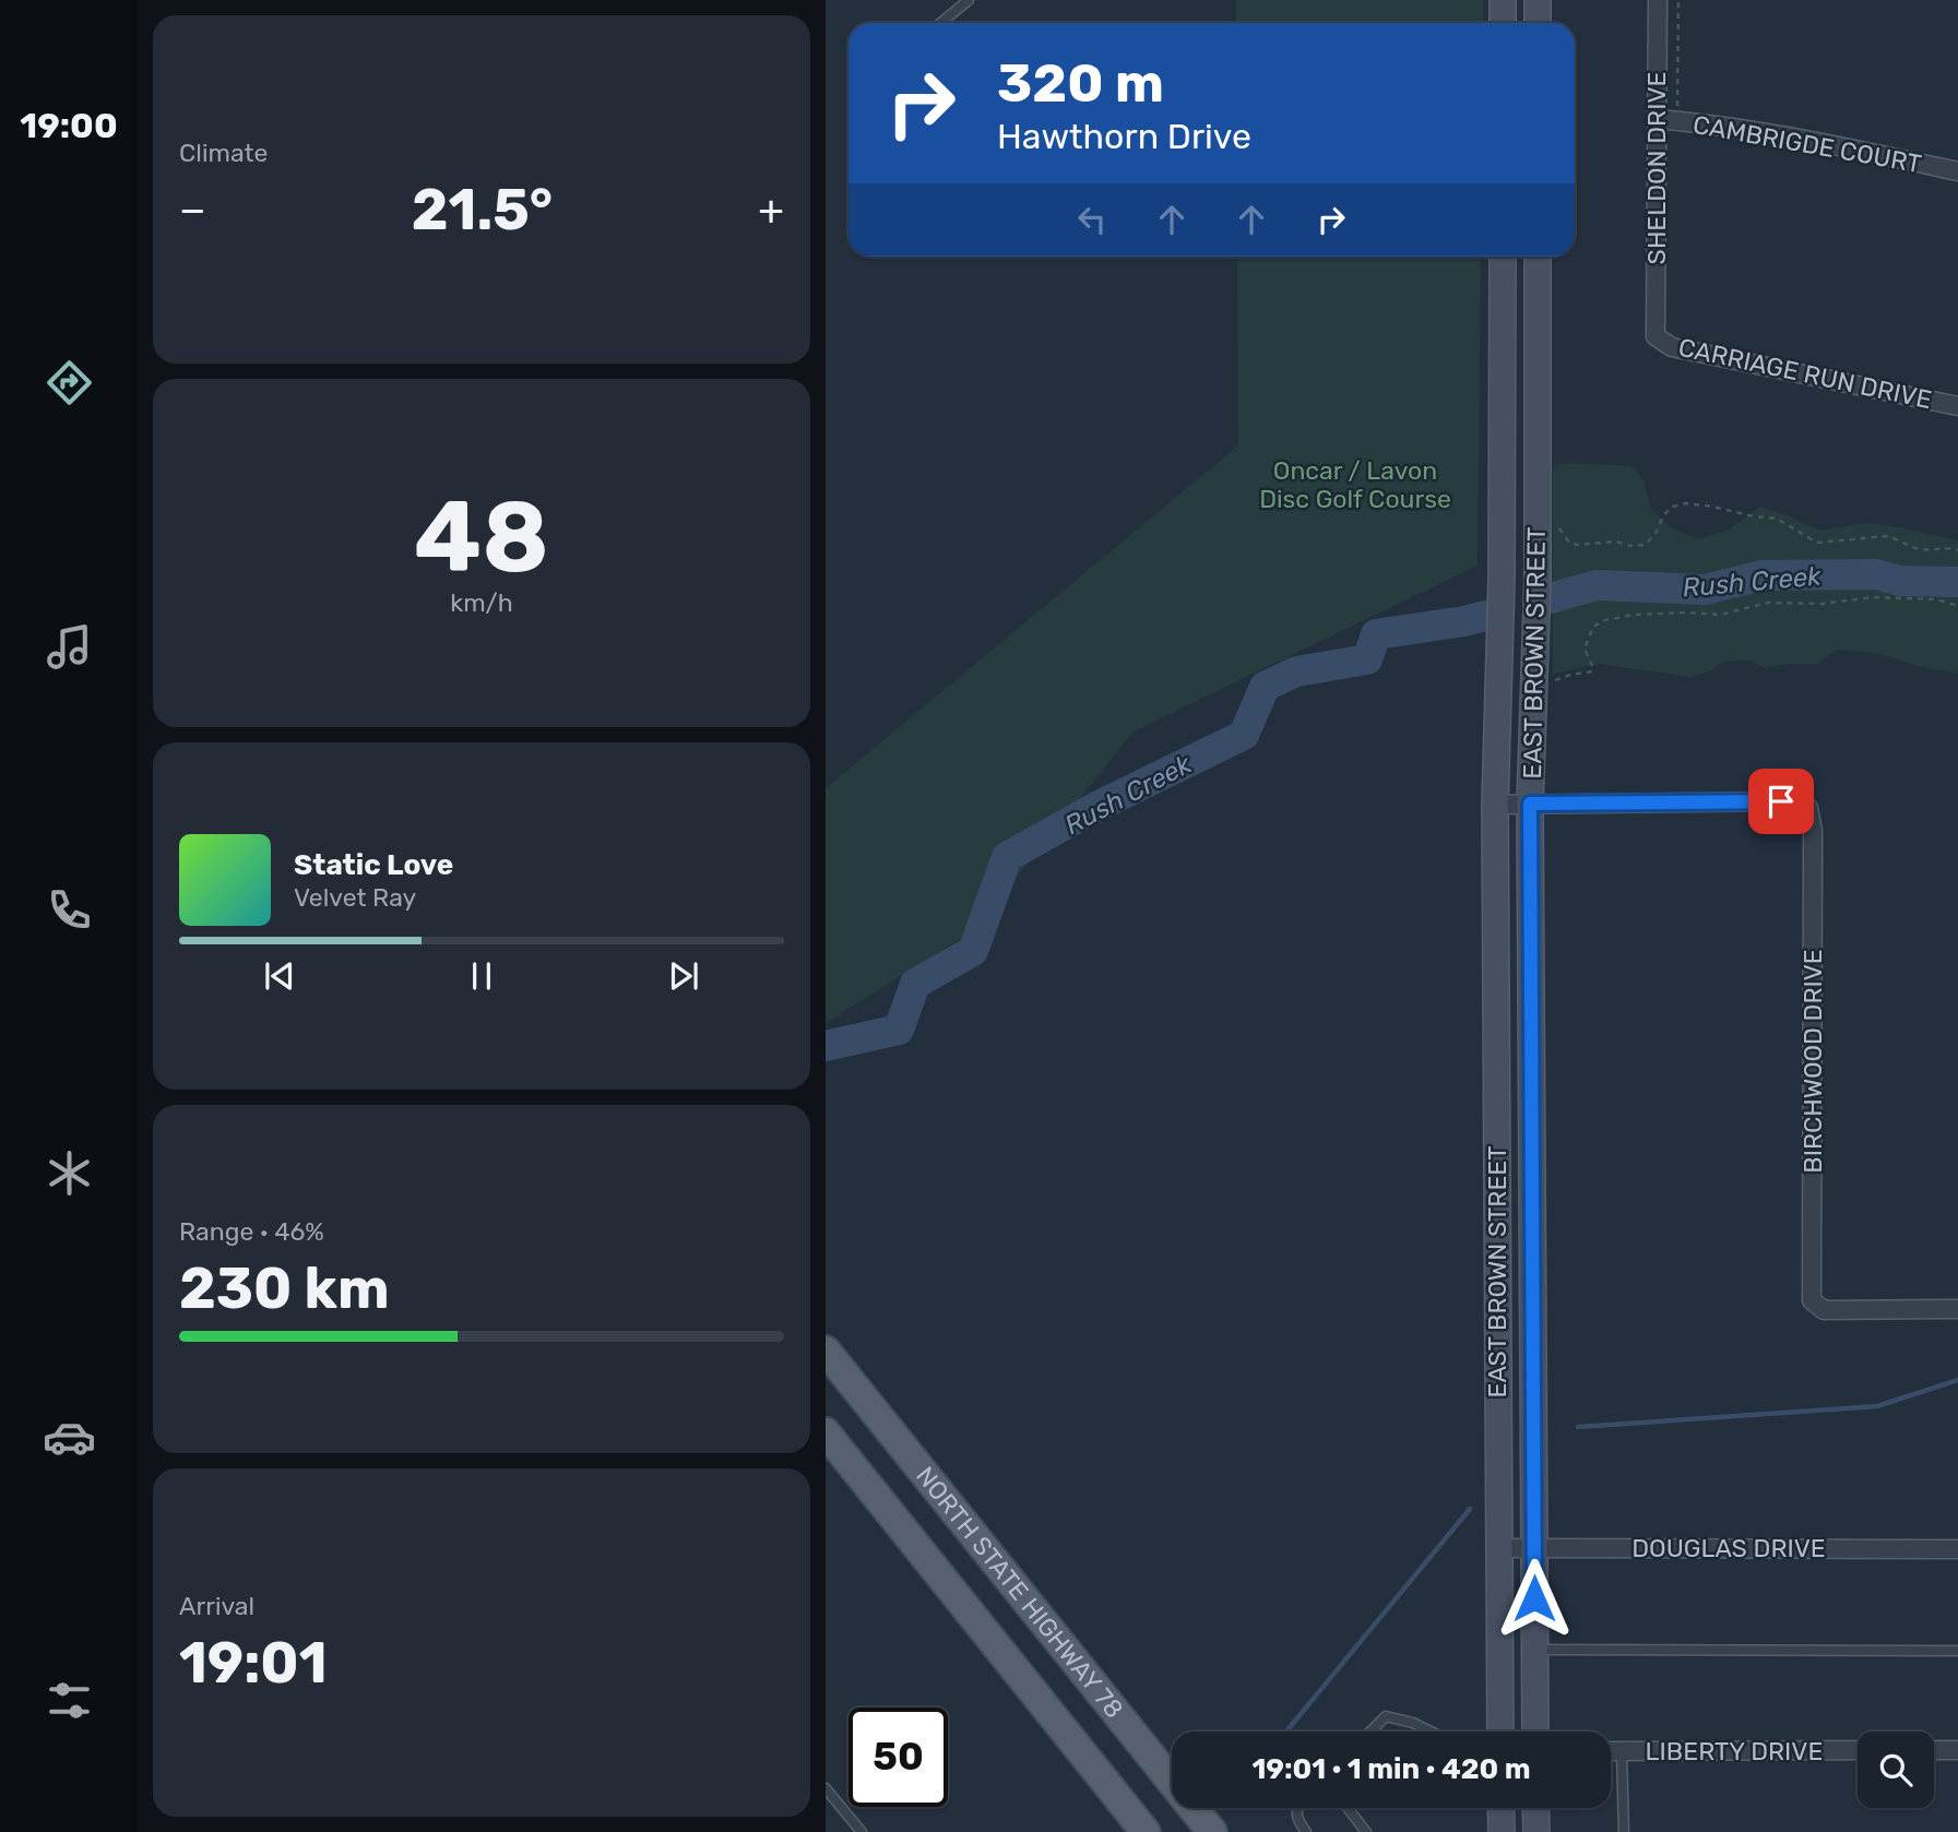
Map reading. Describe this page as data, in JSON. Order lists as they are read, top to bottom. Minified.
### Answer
{"streets":{"main road":["EAST BROWN STREET","NORTH STATE HIGHWAY 78"],"street":["CAMBRIGDE COURT","SHELDON DRIVE","CARRIAGE RUN DRIVE","BIRCHWOOD DRIVE","DOUGLAS DRIVE","LIBERTY DRIVE"]},"crossings":[["CAMBRIGDE COURT","SHELDON DRIVE"],["SHELDON DRIVE","CARRIAGE RUN DRIVE"],["EAST BROWN STREET","BIRCHWOOD DRIVE"],["EAST BROWN STREET","DOUGLAS DRIVE"]],"water":["Rush Creek"],"parks":["Oncar / Lavon Disc Golf Course"],"page":{"tabs":"19:00","tile":["Climate",["48","km/h"],["Range · 46%","230 km"],["Arrival","19:01"]],"turn":["320 m","Hawthorn Drive"],"heat":["−","21.5°","+"],"song":["Static Love","Velvet Ray"],"limit":"50","trip":"19:01 · 1 min · 420 m"}}
